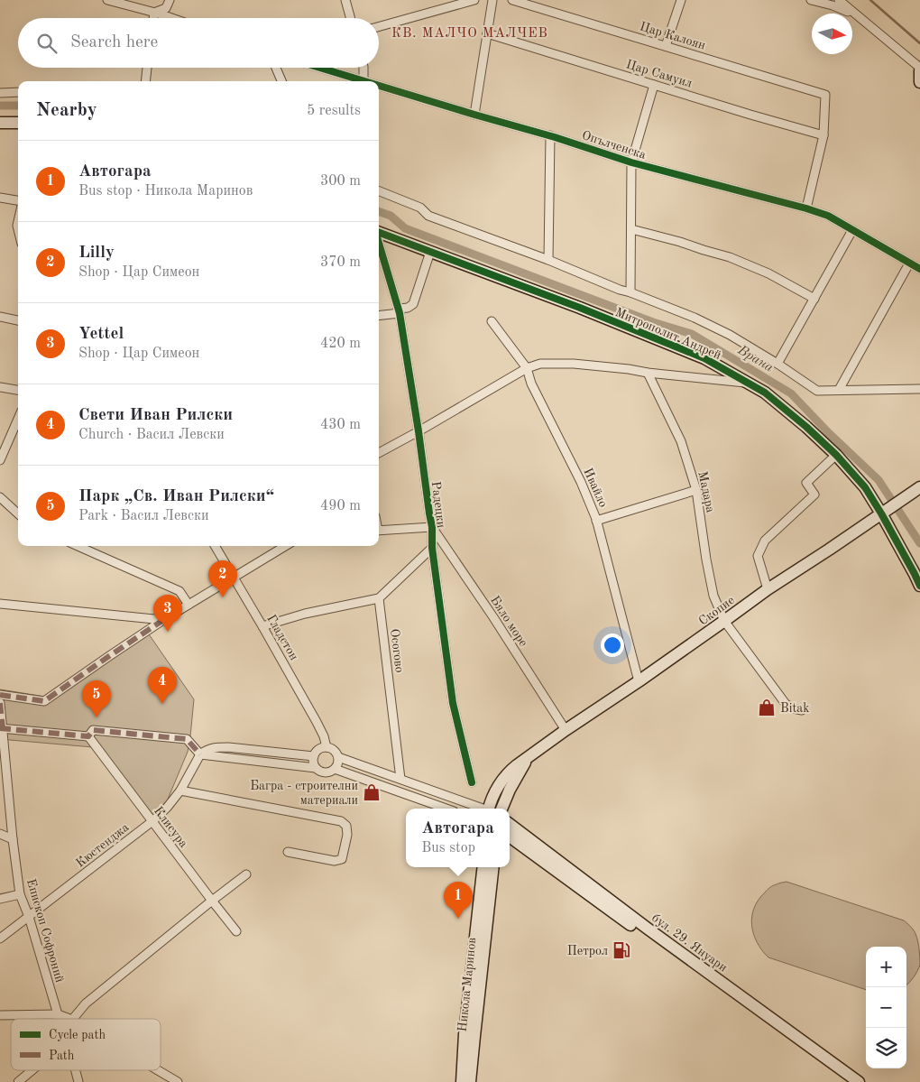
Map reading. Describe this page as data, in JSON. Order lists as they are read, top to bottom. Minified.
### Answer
{"streets":{"street":["Цар Калоян","Цар Самуил","Опълченска","Митрополит Андрей","Ивайло","Мадара","Радецки","Скопие","Бяло море","Гладстон","Осогово","Клисура","Кюстенджа","Епископ Софроний","бул. 29. Януари","Никола Маринов"]},"crossings":[["Цар Калоян","Цар Самуил"],["Митрополит Андрей","Скопие"],["Ивайло","Скопие"],["Мадара","Скопие"],["Радецки","Бяло море"],["Скопие","Бяло море"],["Клисура","Кюстенджа"],["Кюстенджа","Епископ Софроний"]],"districts":["КВ. МАЛЧО МАЛЧЕВ"],"water":["Врана"],"places":{"shop":["Bitak","Багра - строителни материали"],"fuel station":["Петрол"]},"legend":["Cycle path","Path"],"north":"right","page":{"search":"Search here","heading":["Nearby","5 results"],"list":[{"mark":"1","name":"Автогара","note":"Bus stop · Никола Маринов","value":"300 m"},{"mark":"2","name":"Lilly","note":"Shop · Цар Симеон","value":"370 m"},{"mark":"3","name":"Yettel","note":"Shop · Цар Симеон","value":"420 m"},{"mark":"4","name":"Свети Иван Рилски","note":"Church · Васил Левски","value":"430 m"},{"mark":"5","name":"Парк „Св. Иван Рилски“","note":"Park · Васил Левски","value":"490 m"}],"pins":["2","3","4","5","1"],"popup":["Автогара","Bus stop"],"map_buttons":["+","−"]}}
